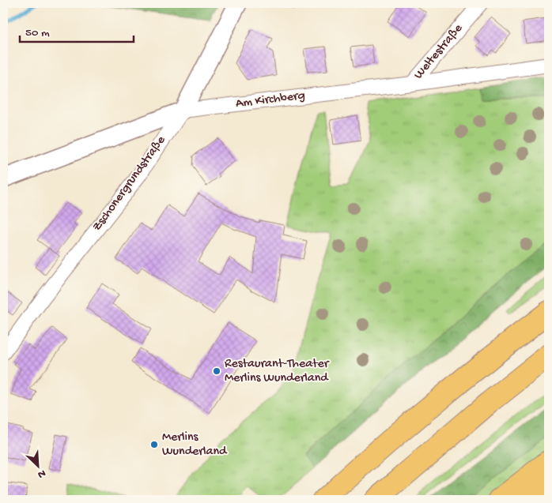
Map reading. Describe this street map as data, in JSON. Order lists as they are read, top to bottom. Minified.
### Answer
{"streets":{"street":["Weltestraße","Am Kirchberg","Zschonergrundstraße"]},"crossings":[["Weltestraße","Am Kirchberg"],["Am Kirchberg","Zschonergrundstraße"]],"places":["Restaurant-Theater Merlins Wunderland","Merlins Wunderland"],"scale_bar":"50 m","north":"bottom right"}
